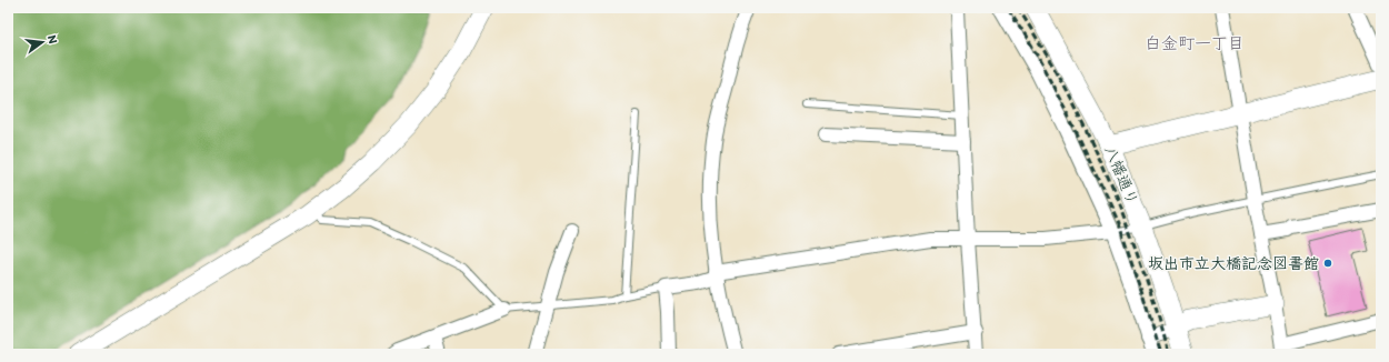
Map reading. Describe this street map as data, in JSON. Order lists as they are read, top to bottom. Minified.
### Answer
{"streets":{"street":["八幡通り"]},"districts":["白金町一丁目"],"places":["坂出市立大橋記念図書館"],"north":"right"}
